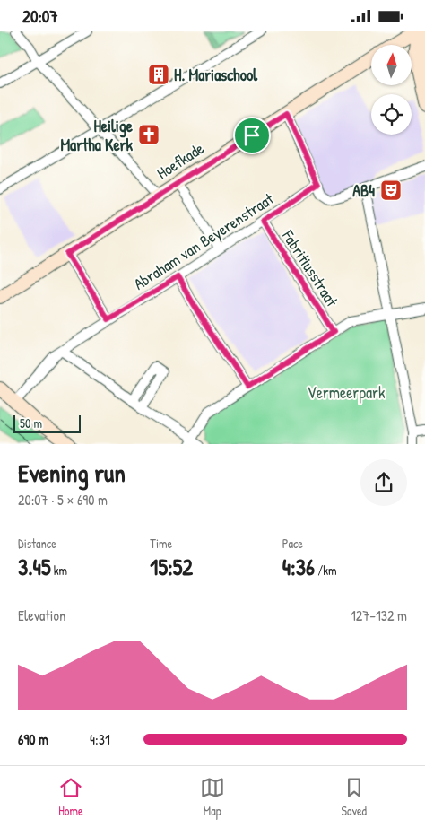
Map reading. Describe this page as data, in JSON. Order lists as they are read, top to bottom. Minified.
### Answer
{"streets":{"street":["Hoefkade","Abraham van Beyerenstraat","Fabritiusstraat"]},"crossings":[["Abraham van Beyerenstraat","Fabritiusstraat"]],"parks":["Vermeerpark"],"places":{"building":["H. Mariaschool"],"church":["Heilige Martha Kerk"],"theatre":["AB4"]},"scale_bar":"50 m","north":"top","page":{"status":"20:07","scale":"50 m","heading":["Evening run","20:07 · 5 × 690 m"],"stats":[["Distance","3.45 km"],["Time","15:52"],["Pace","4:36 /km"]],"chart":["Elevation","127–132 m"],"list":[{"name":"690 m","note":"4:31"}],"tabs":["Home","Map","Saved"]}}
